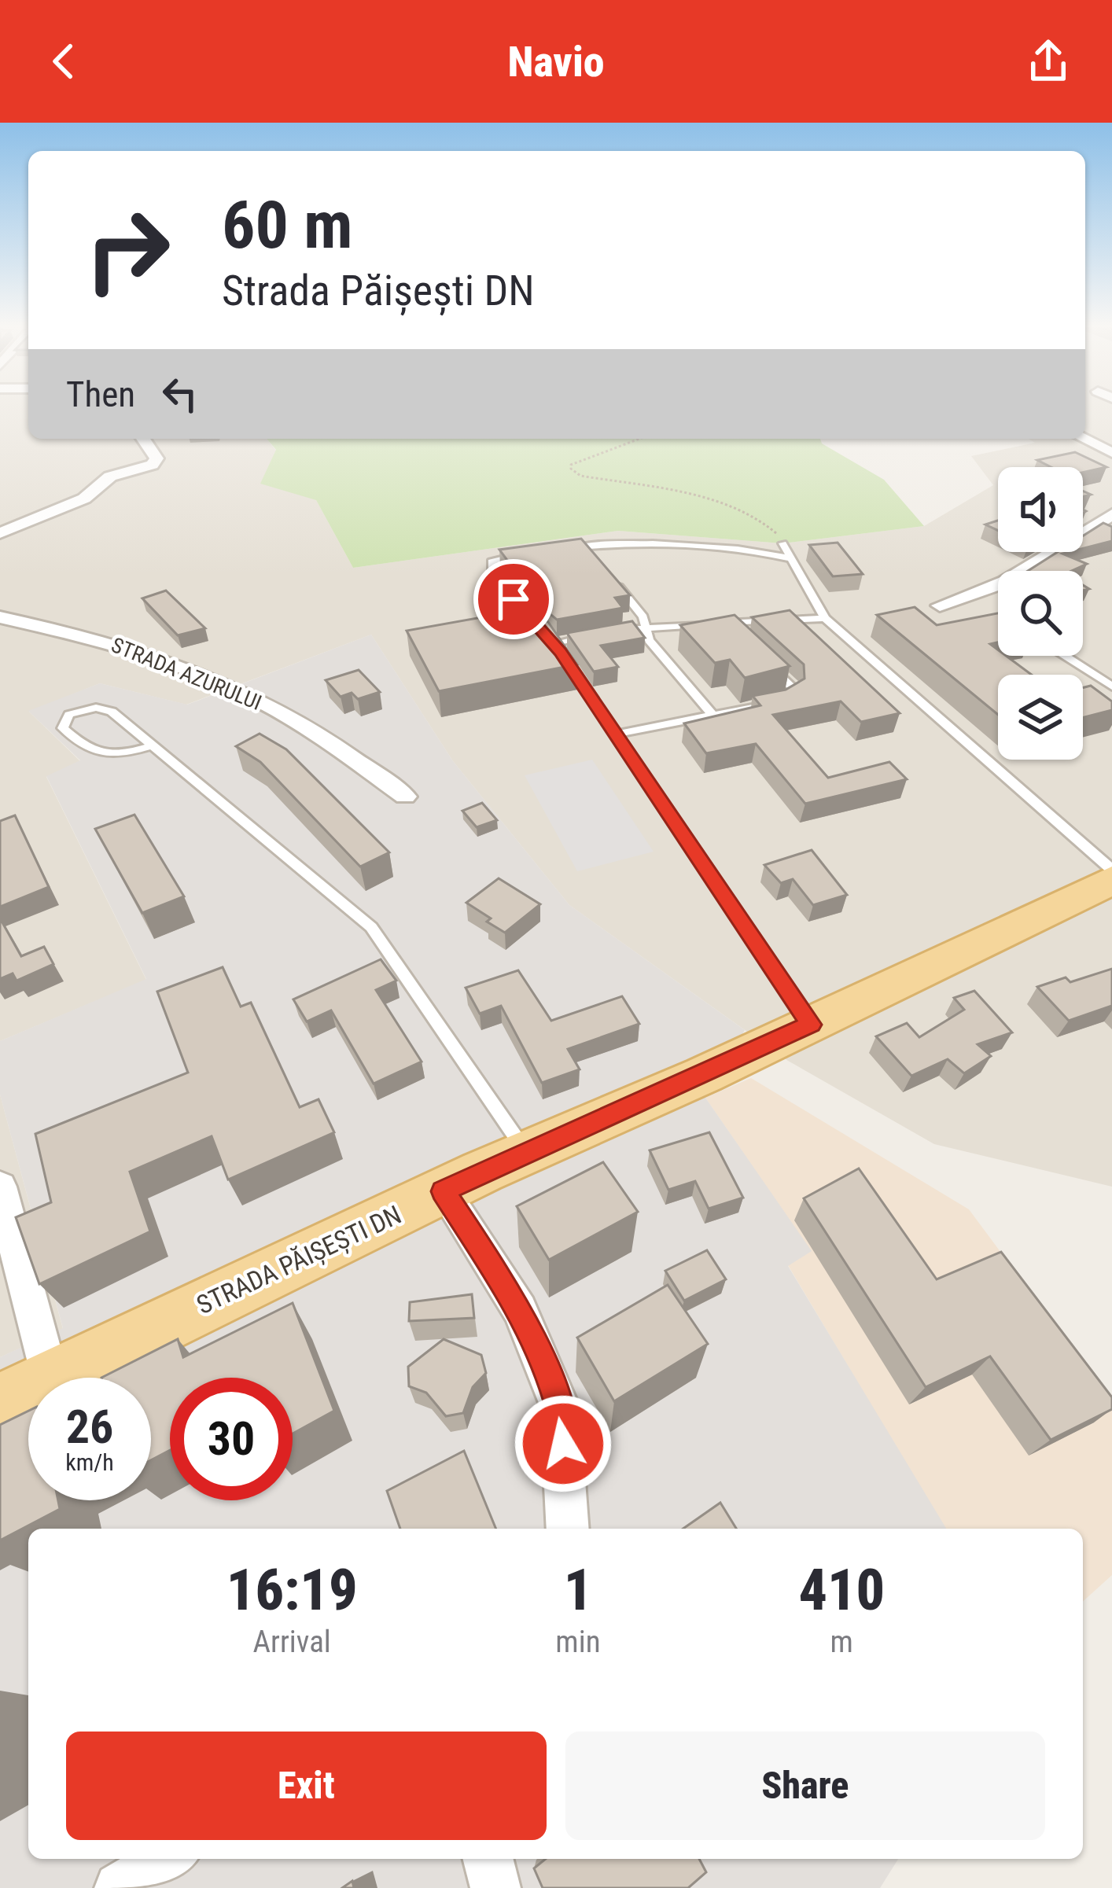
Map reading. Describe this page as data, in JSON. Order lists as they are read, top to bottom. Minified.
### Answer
{"streets":{"main road":["STRADA PĂIȘEȘTI DN"],"street":["STRADA AZURULUI"]},"page":{"header":"Navio","turn":["60 m","Strada Păișești DN"],"then":"Then","speed":"26 km/h","limit":"30","eta":["16:19","Arrival","1","min","410","m"],"buttons":["Exit","Share"]}}
